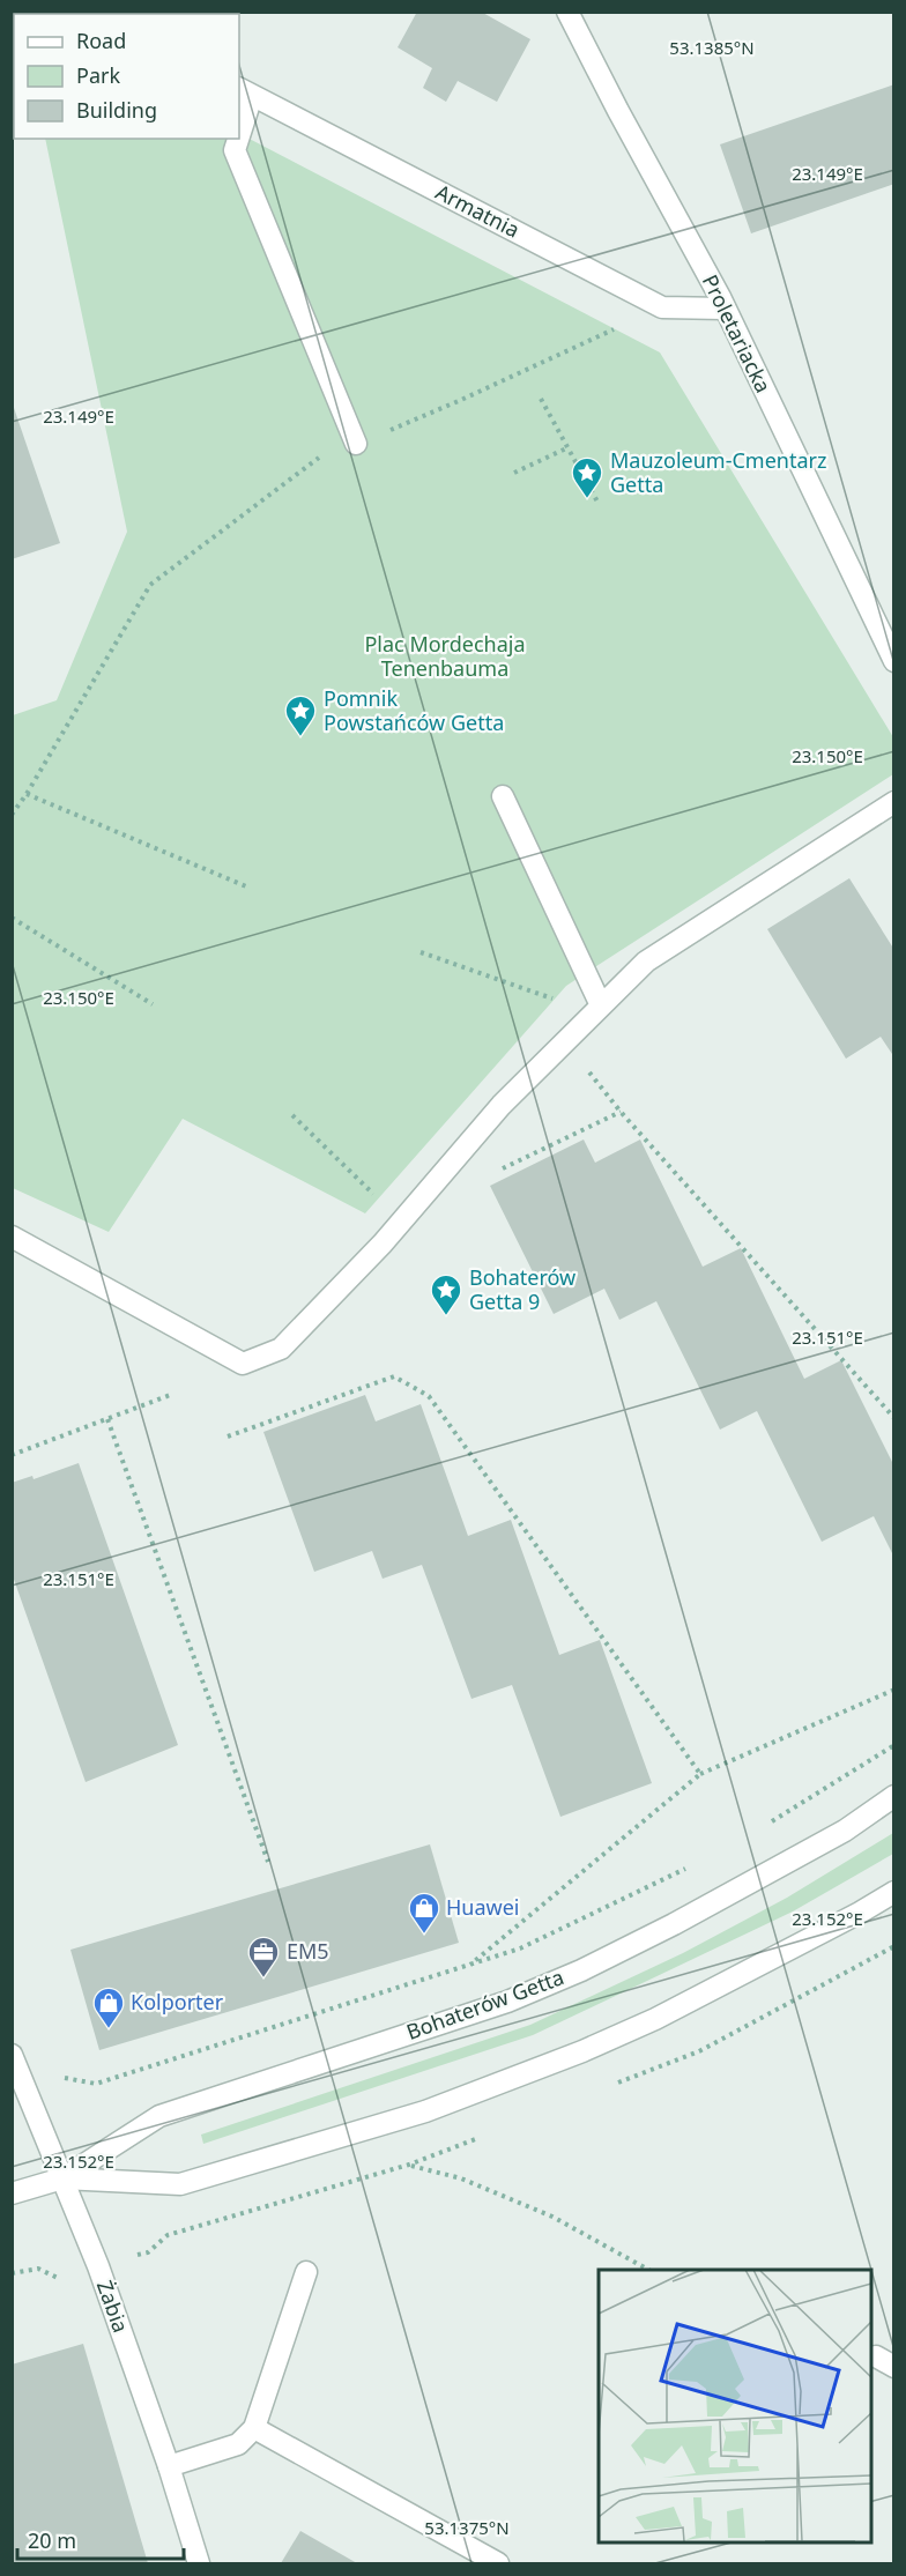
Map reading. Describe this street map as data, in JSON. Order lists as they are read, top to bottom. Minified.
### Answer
{"streets":{"street":["Armatnia","Proletariacka","Bohaterów Getta","Żabia"]},"crossings":[["Armatnia","Proletariacka"],["Bohaterów Getta","Żabia"]],"parks":["Plac Mordechaja Tenenbauma"],"places":{"place":["Mauzoleum-Cmentarz Getta","Pomnik Powstańców Getta","Bohaterów Getta 9"],"shop":["Huawei","Kolporter"],"office":["EM5"]},"legend":["Road","Park","Building"],"scale_bar":"20 m","coordinates":["53.1385°N","23.149°E","23.150°E","23.151°E","23.152°E","53.1375°N"]}
